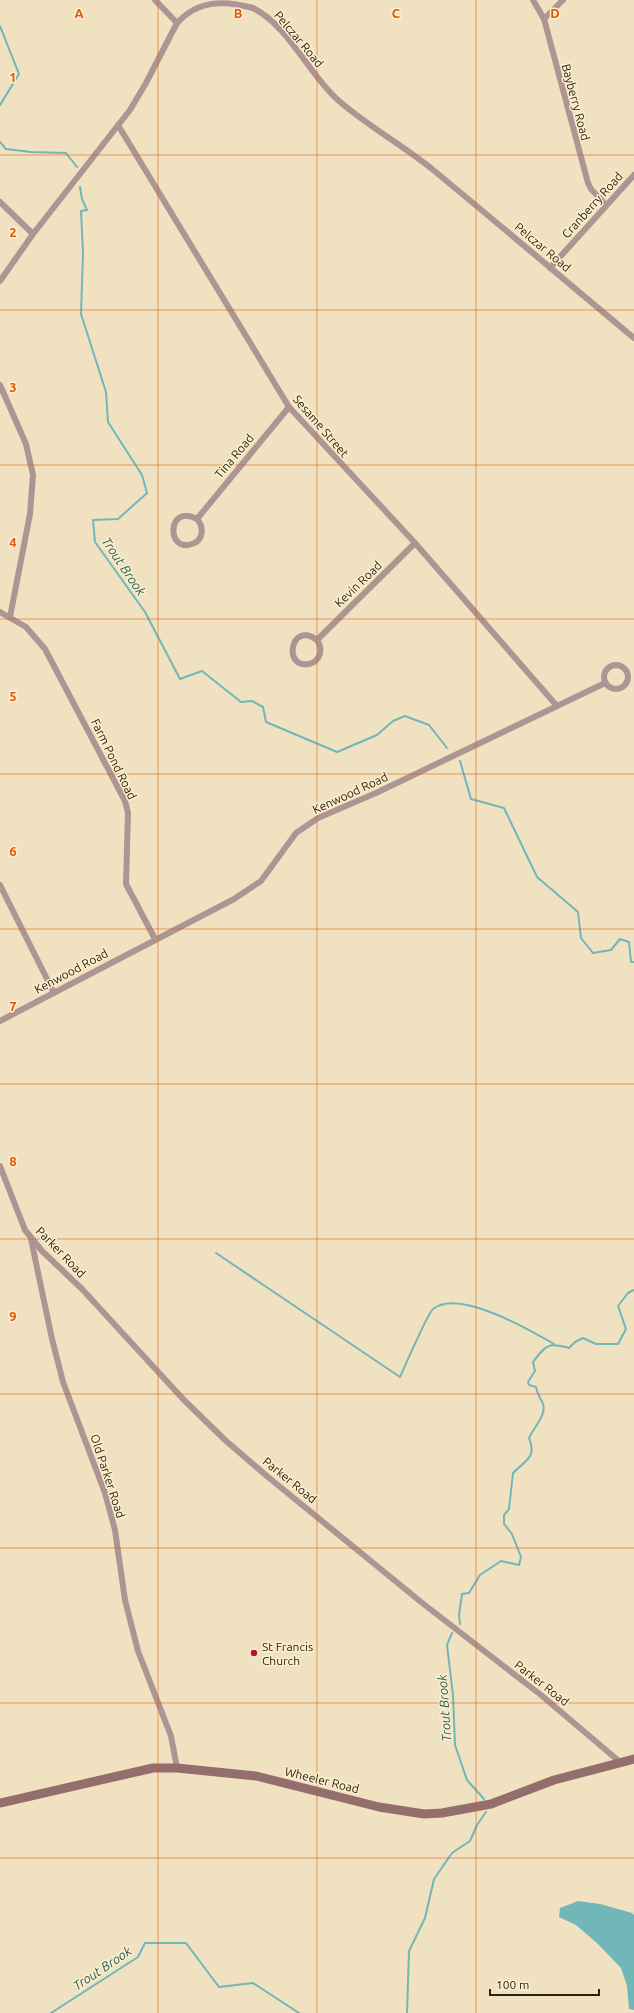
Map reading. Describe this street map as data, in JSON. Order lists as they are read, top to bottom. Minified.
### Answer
{"streets":{"street":["Pelczar Road","Bayberry Road","Cranberry Road","Sesame Street","Tina Road","Kevin Road","Farm Pond Road","Kenwood Road","Parker Road","Old Parker Road","Wheeler Road"]},"crossings":[["Pelczar Road","Cranberry Road"],["Pelczar Road","Sesame Street"],["Bayberry Road","Cranberry Road"],["Sesame Street","Tina Road"],["Sesame Street","Kevin Road"],["Sesame Street","Kenwood Road"],["Farm Pond Road","Kenwood Road"],["Parker Road","Old Parker Road"],["Parker Road","Wheeler Road"],["Old Parker Road","Wheeler Road"]],"water":["Trout Brook"],"places":["St Francis Church"],"scale_bar":"100 m","grid":{"columns":["A","B","C","D"],"rows":["1","2","3","4","5","6","7","8","9"]}}
